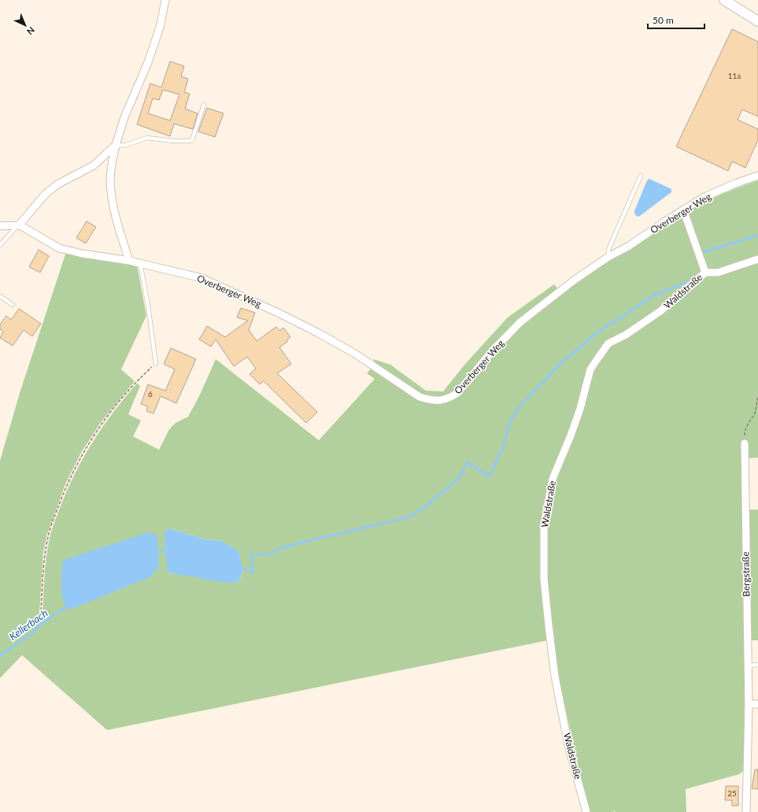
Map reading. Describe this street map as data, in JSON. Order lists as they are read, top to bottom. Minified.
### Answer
{"streets":{"street":["Overberger Weg","Waldstraße","Bergstraße"]},"water":["Kellerbach"],"house_numbers":["11a","6","25"],"scale_bar":"50 m","north":"bottom right"}
